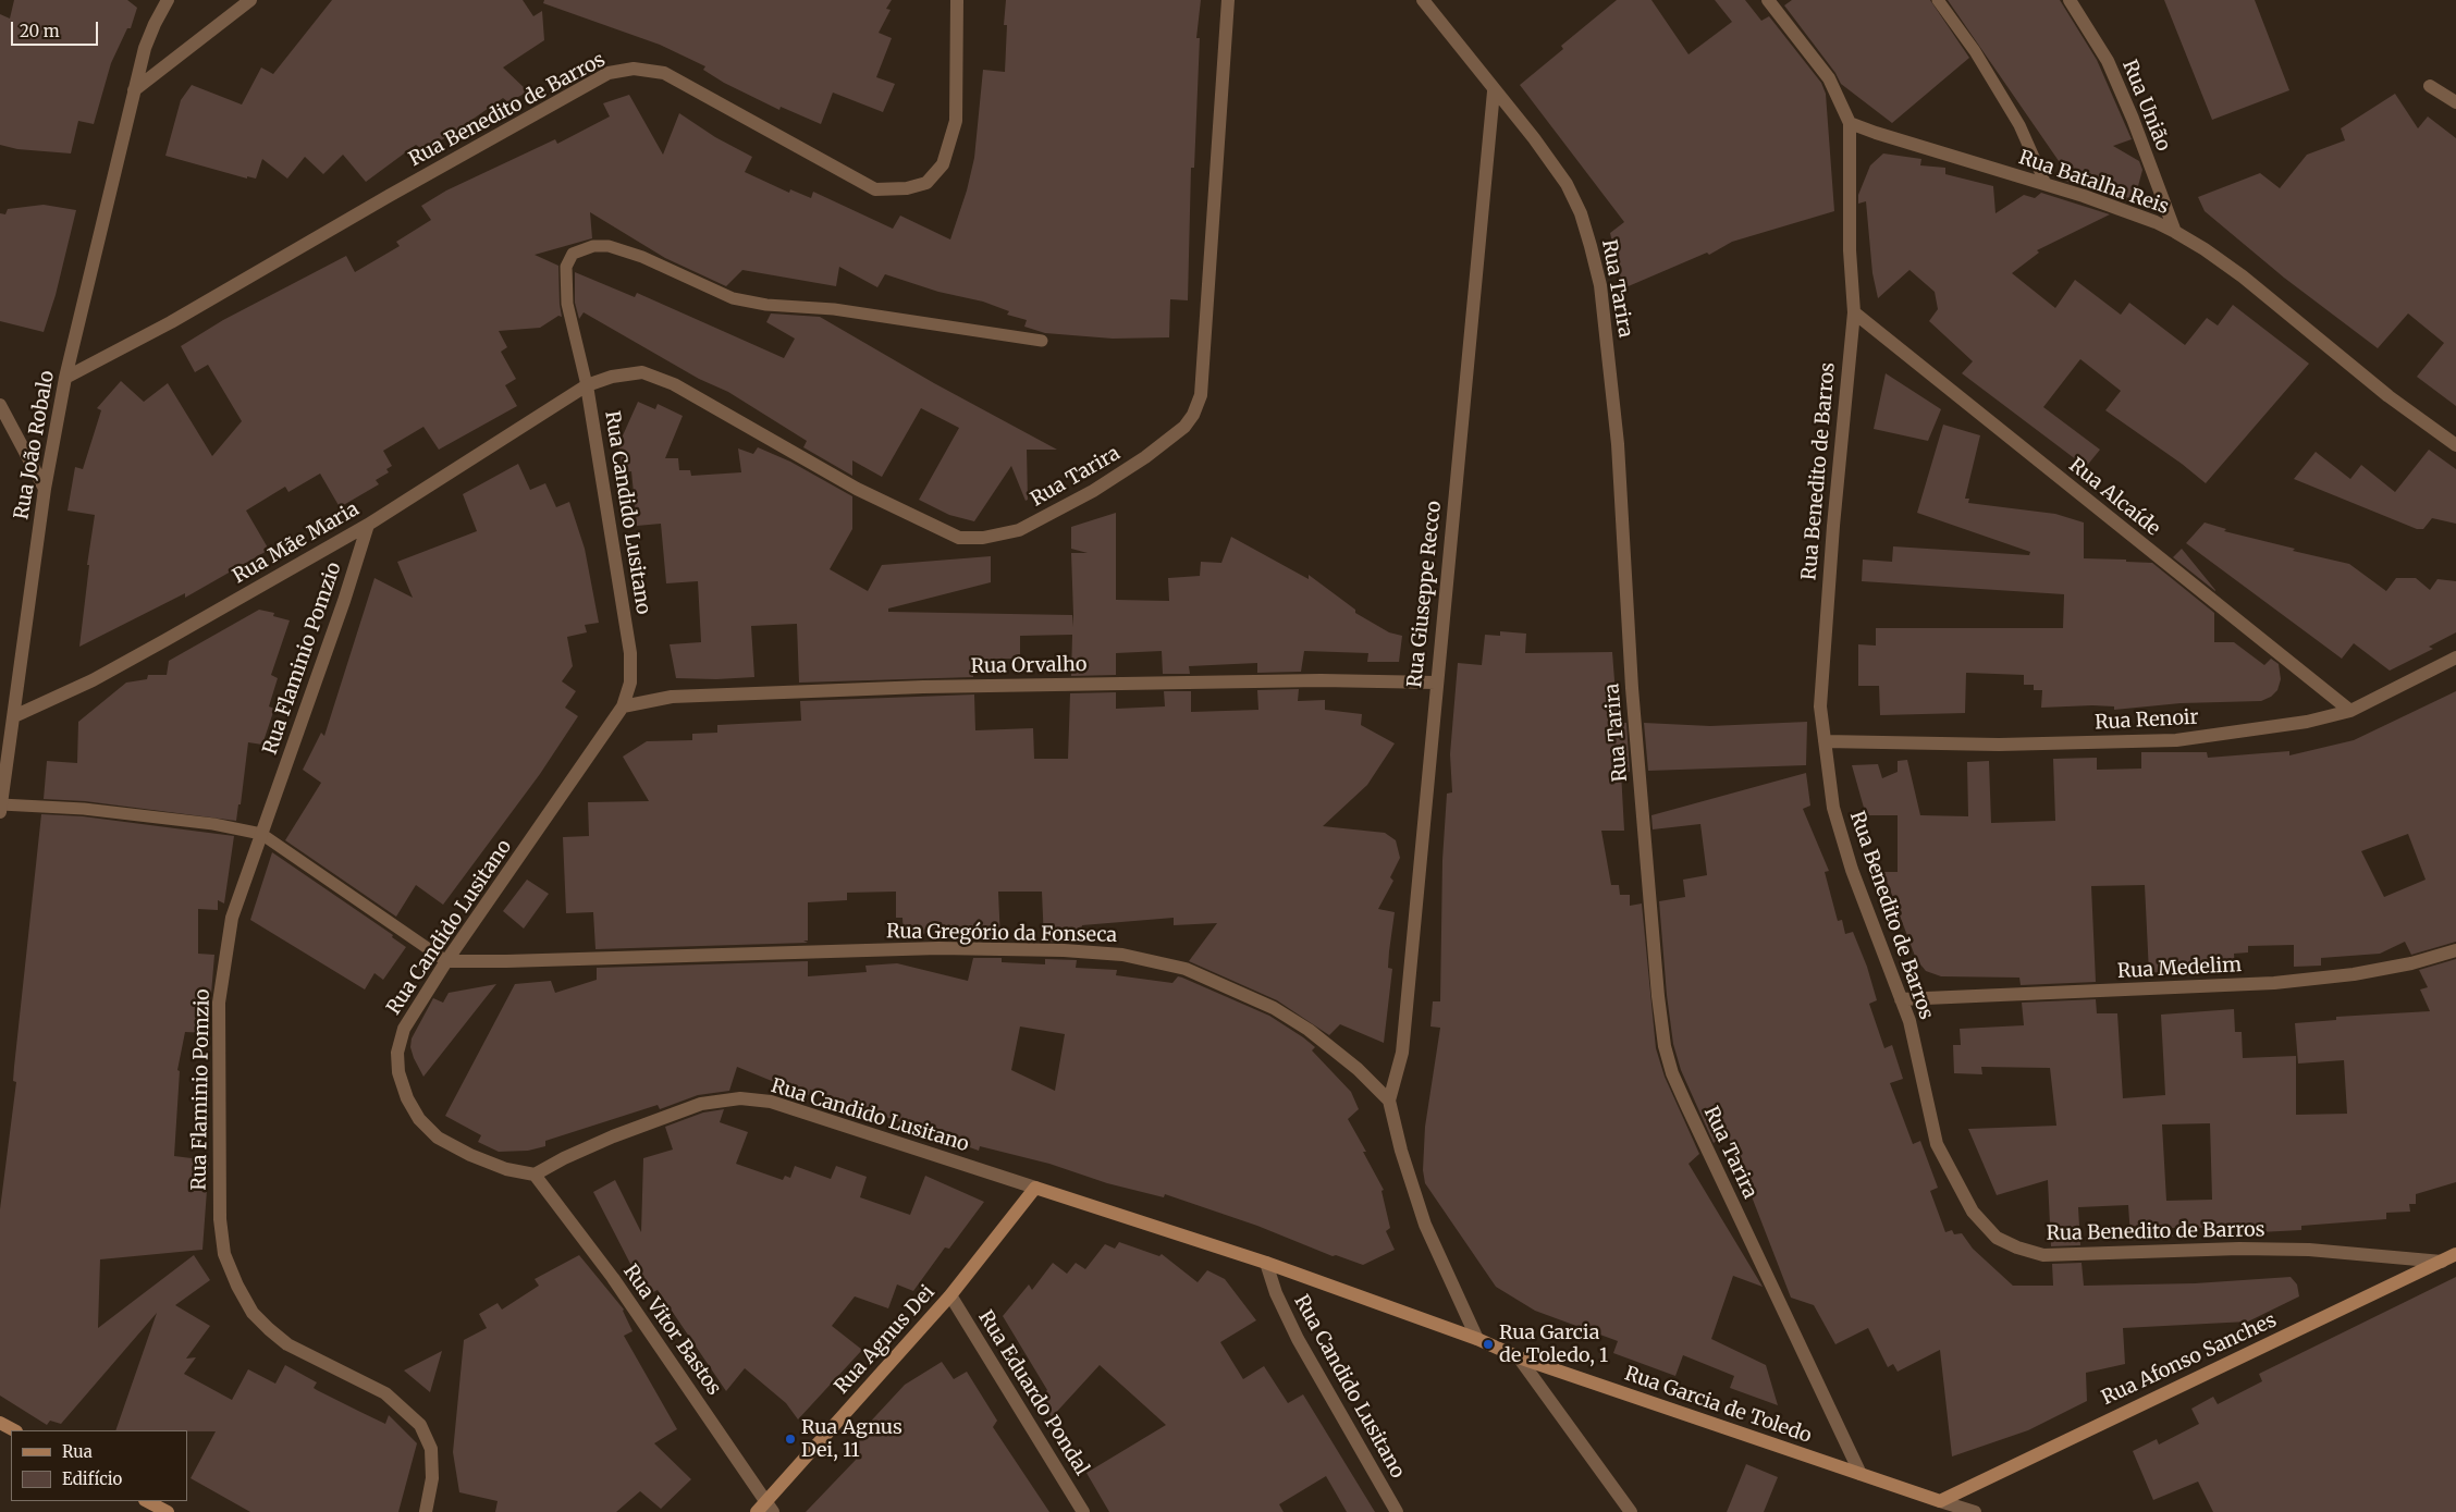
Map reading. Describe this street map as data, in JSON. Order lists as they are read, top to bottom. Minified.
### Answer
{"streets":{"street":["Rua União","Rua Benedito de Barros","Rua Batalha Reis","Rua Tarira","Rua João Robalo","Rua Alcaíde","Rua Candido Lusitano","Rua Mãe Maria","Rua Giuseppe Recco","Rua Flaminio Pomzio","Rua Orvalho","Rua Renoir","Rua Gregório da Fonseca","Rua Medelim","Rua Vitor Bastos","Rua Agnus Dei","Rua Afonso Sanches","Rua Eduardo Pondal","Rua Garcia de Toledo"]},"crossings":[["Rua União","Rua Batalha Reis"],["Rua Benedito de Barros","Rua Batalha Reis"],["Rua Benedito de Barros","Rua João Robalo"],["Rua Benedito de Barros","Rua Alcaíde"],["Rua Benedito de Barros","Rua Renoir"],["Rua Benedito de Barros","Rua Medelim"],["Rua Benedito de Barros","Rua Afonso Sanches"],["Rua Tarira","Rua Candido Lusitano"],["Rua Tarira","Rua Mãe Maria"],["Rua Tarira","Rua Giuseppe Recco"],["Rua Tarira","Rua Garcia de Toledo"],["Rua João Robalo","Rua Mãe Maria"],["Rua Alcaíde","Rua Renoir"],["Rua Candido Lusitano","Rua Mãe Maria"],["Rua Candido Lusitano","Rua Orvalho"],["Rua Candido Lusitano","Rua Gregório da Fonseca"],["Rua Candido Lusitano","Rua Vitor Bastos"],["Rua Candido Lusitano","Rua Agnus Dei"],["Rua Candido Lusitano","Rua Garcia de Toledo"],["Rua Mãe Maria","Rua Flaminio Pomzio"],["Rua Giuseppe Recco","Rua Orvalho"],["Rua Giuseppe Recco","Rua Gregório da Fonseca"],["Rua Vitor Bastos","Rua Agnus Dei"],["Rua Agnus Dei","Rua Eduardo Pondal"],["Rua Afonso Sanches","Rua Garcia de Toledo"]],"places":["Rua Garcia de Toledo, 1","Rua Agnus Dei, 11"],"legend":["Rua","Edifício"],"scale_bar":"20 m"}
